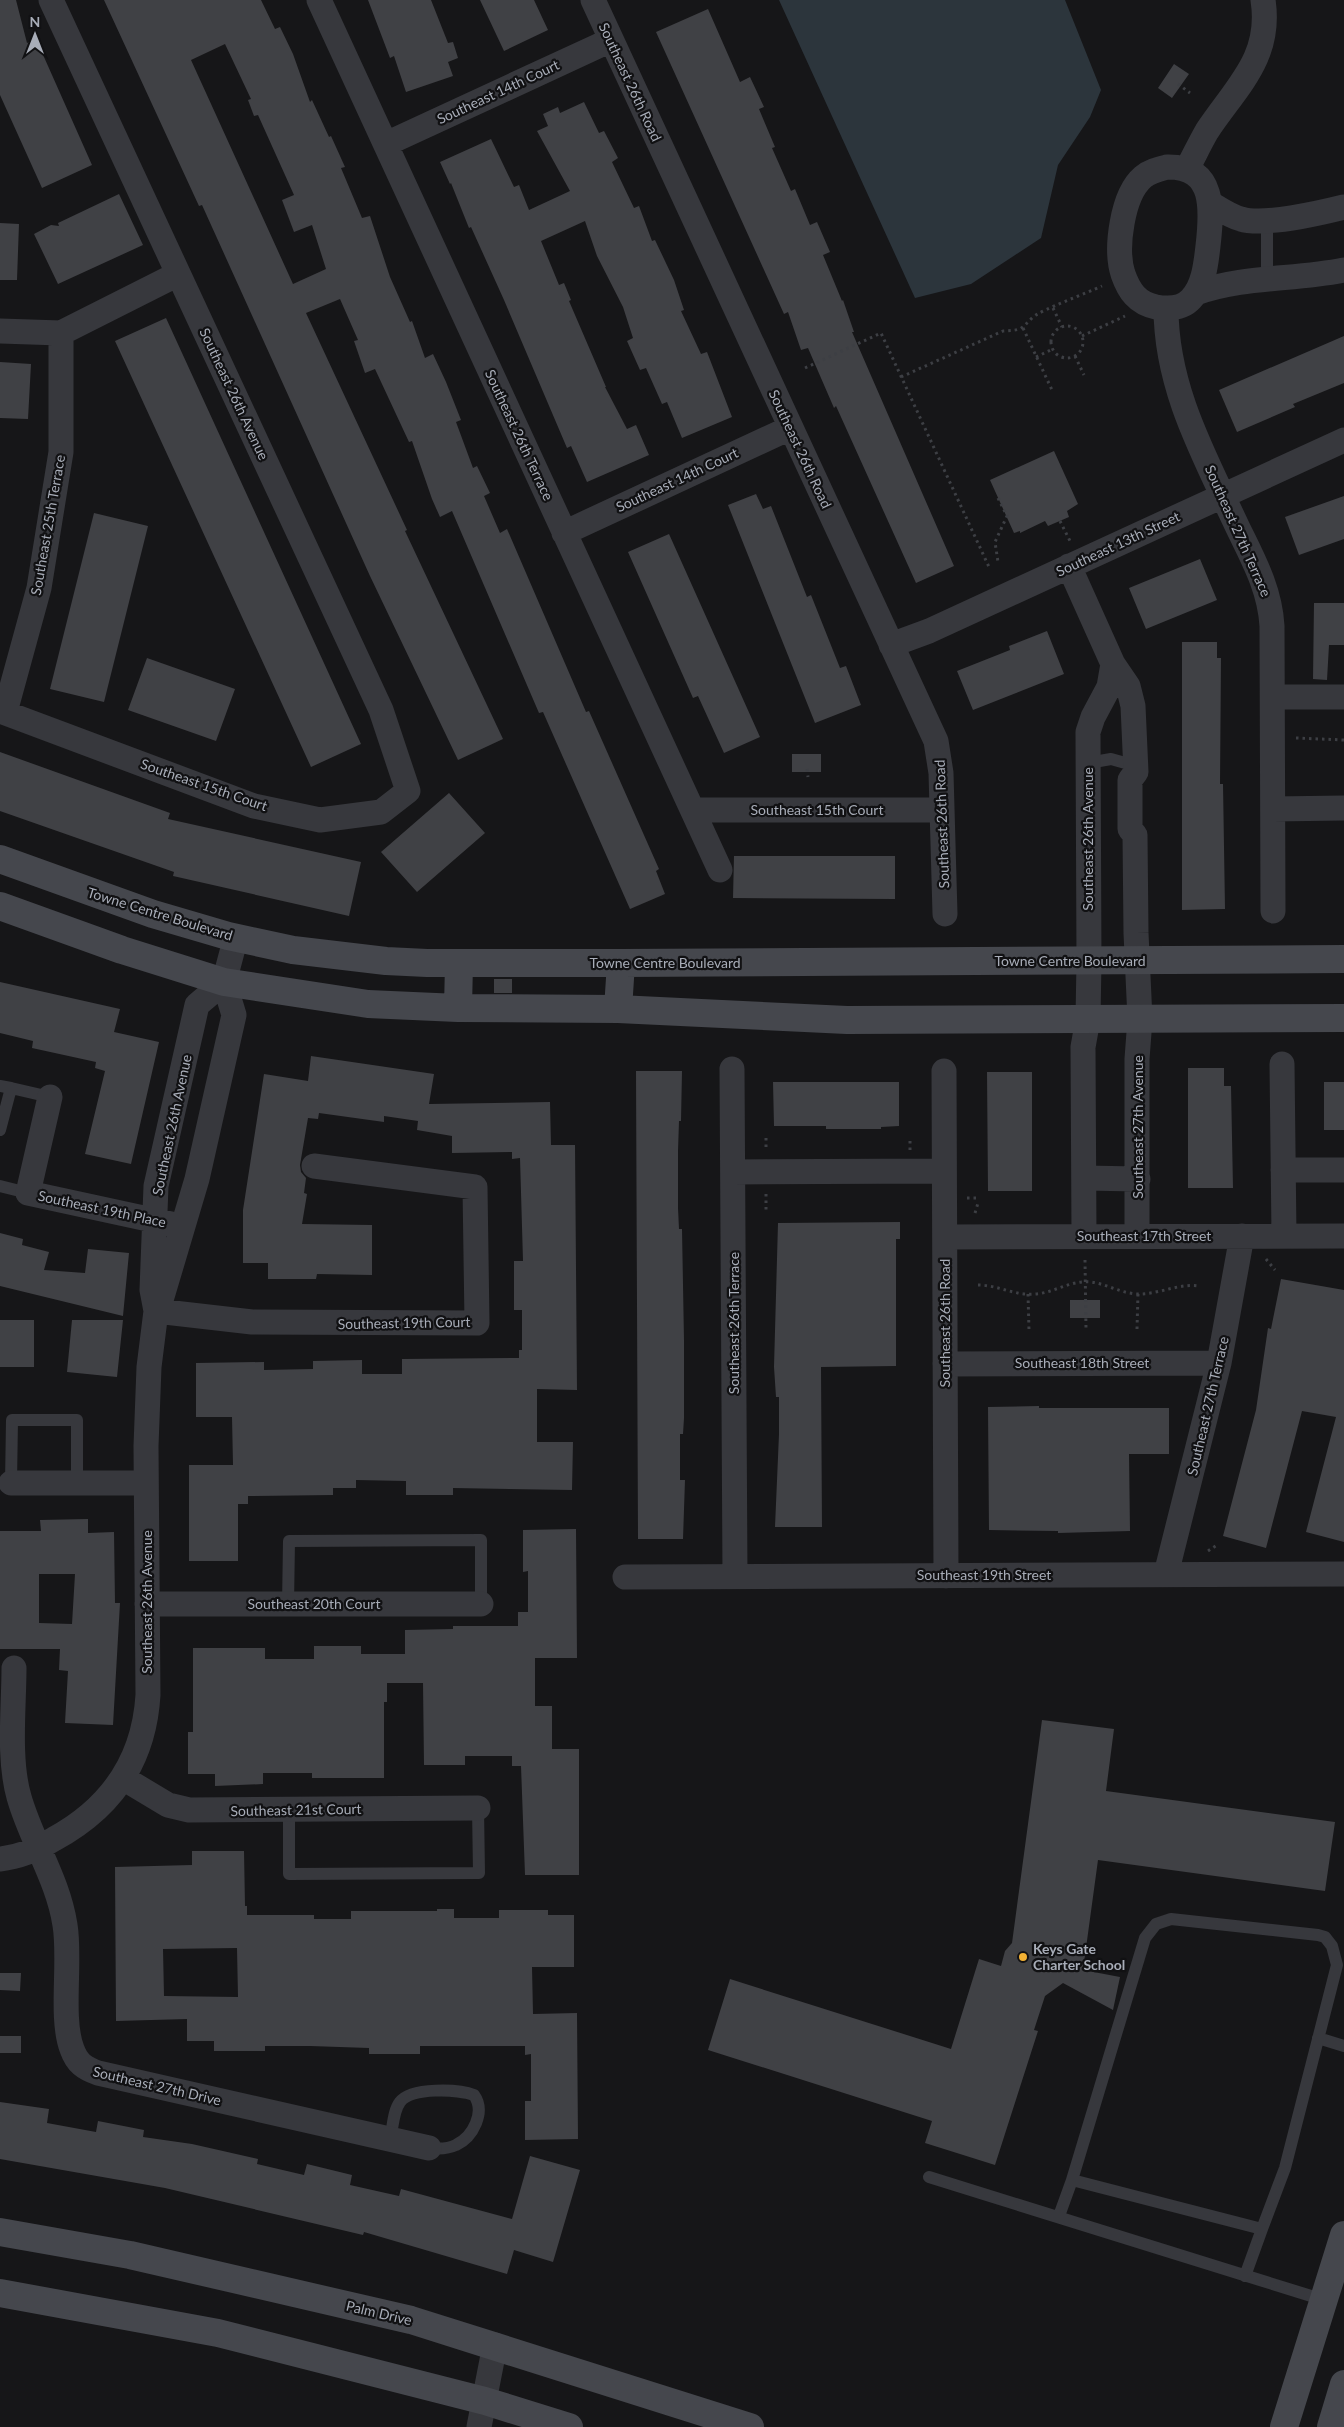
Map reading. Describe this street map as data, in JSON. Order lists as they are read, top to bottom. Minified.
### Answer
{"streets":{"street":["Southeast 26th Road","Southeast 14th Court","Southeast 26th Avenue","Southeast 26th Terrace","Southeast 25th Terrace","Southeast 27th Terrace","Southeast 13th Street","Southeast 15th Court","Towne Centre Boulevard","Southeast 27th Avenue","Southeast 19th Place","Southeast 17th Street","Southeast 19th Court","Southeast 18th Street","Southeast 19th Street","Southeast 20th Court","Southeast 21st Court","Southeast 27th Drive","Palm Drive"]},"crossings":[["Southeast 26th Road","Southeast 14th Court"],["Southeast 26th Road","Southeast 13th Street"],["Southeast 26th Road","Southeast 15th Court"],["Southeast 26th Road","Southeast 17th Street"],["Southeast 26th Road","Southeast 18th Street"],["Southeast 26th Road","Southeast 19th Street"],["Southeast 14th Court","Southeast 26th Terrace"],["Southeast 26th Avenue","Southeast 15th Court"],["Southeast 26th Avenue","Towne Centre Boulevard"],["Southeast 26th Avenue","Southeast 19th Place"],["Southeast 26th Avenue","Southeast 19th Court"],["Southeast 26th Avenue","Southeast 20th Court"],["Southeast 26th Avenue","Southeast 21st Court"],["Southeast 26th Avenue","Southeast 27th Drive"],["Southeast 26th Terrace","Southeast 15th Court"],["Southeast 26th Terrace","Southeast 19th Street"],["Southeast 25th Terrace","Southeast 15th Court"],["Southeast 27th Terrace","Southeast 13th Street"],["Southeast 27th Terrace","Southeast 17th Street"],["Southeast 27th Terrace","Southeast 18th Street"],["Southeast 27th Terrace","Southeast 19th Street"],["Southeast 27th Avenue","Southeast 17th Street"]],"places":["Keys Gate Charter School"],"north":"top"}
